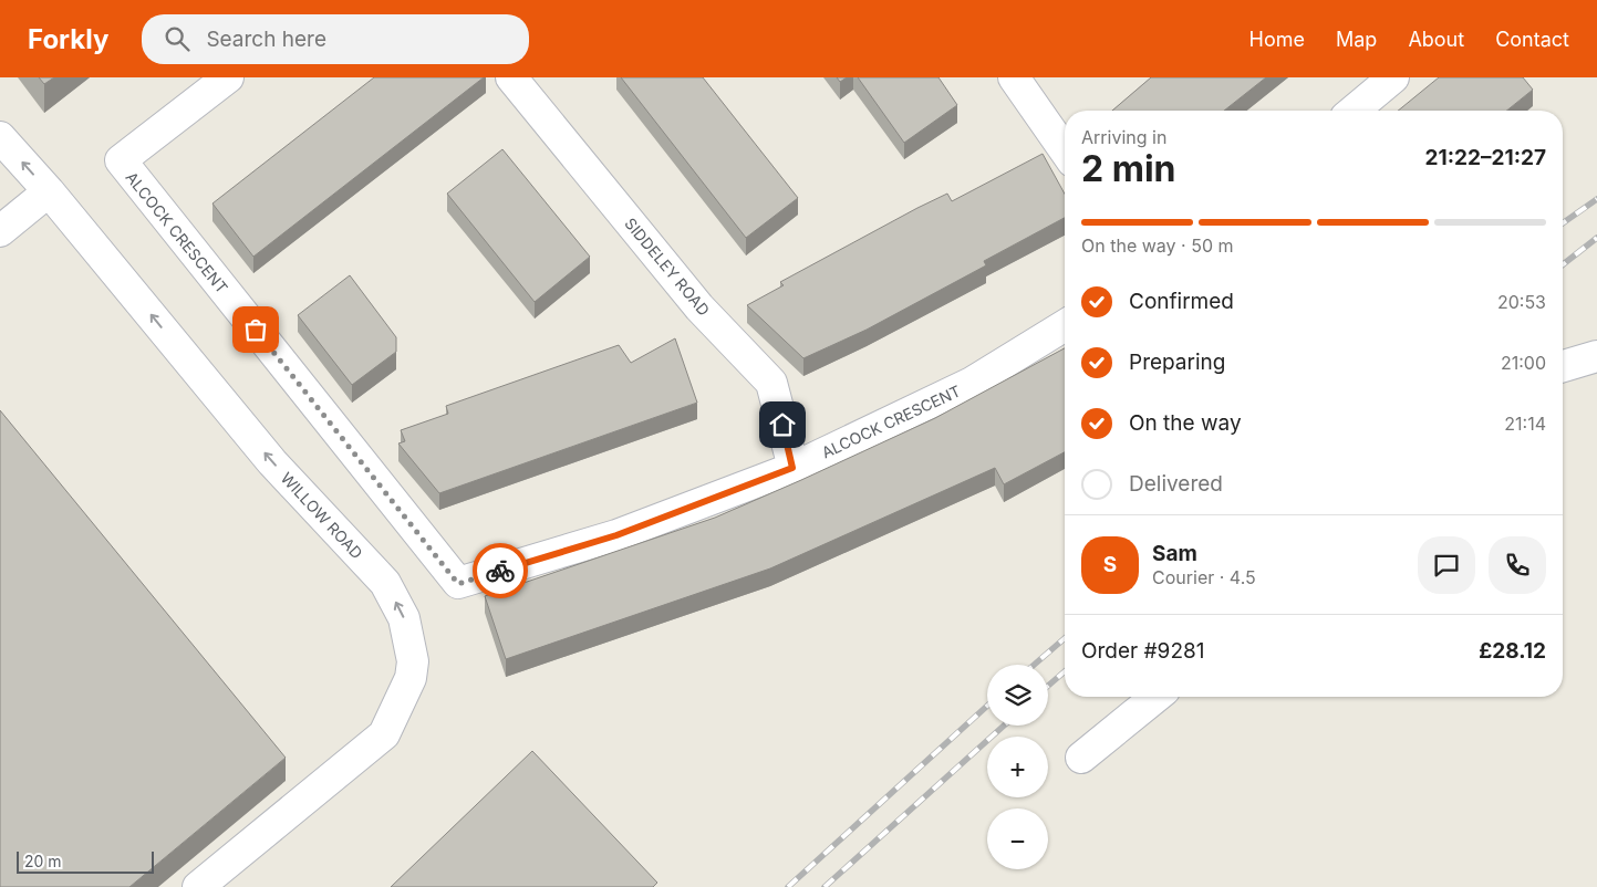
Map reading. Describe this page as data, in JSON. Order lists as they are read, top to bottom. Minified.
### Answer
{"streets":{"street":["ALCOCK CRESCENT","SIDDELEY ROAD","WILLOW ROAD"]},"crossings":[["ALCOCK CRESCENT","SIDDELEY ROAD"]],"scale_bar":"20 m","page":{"header":"Forkly","search":"Search here","nav":["Home","Map","About","Contact"],"heading":["2 min","Arriving in","21:22–21:27"],"panel":["Sam","Courier · 4.5","Order #9281","£28.12"],"bar":"On the way · 50 m","list":[["Confirmed","20:53"],["Preparing","21:00"],["On the way","21:14"],"Delivered"],"round":"S","map_buttons":["+","−"],"scale":"20 m"}}
